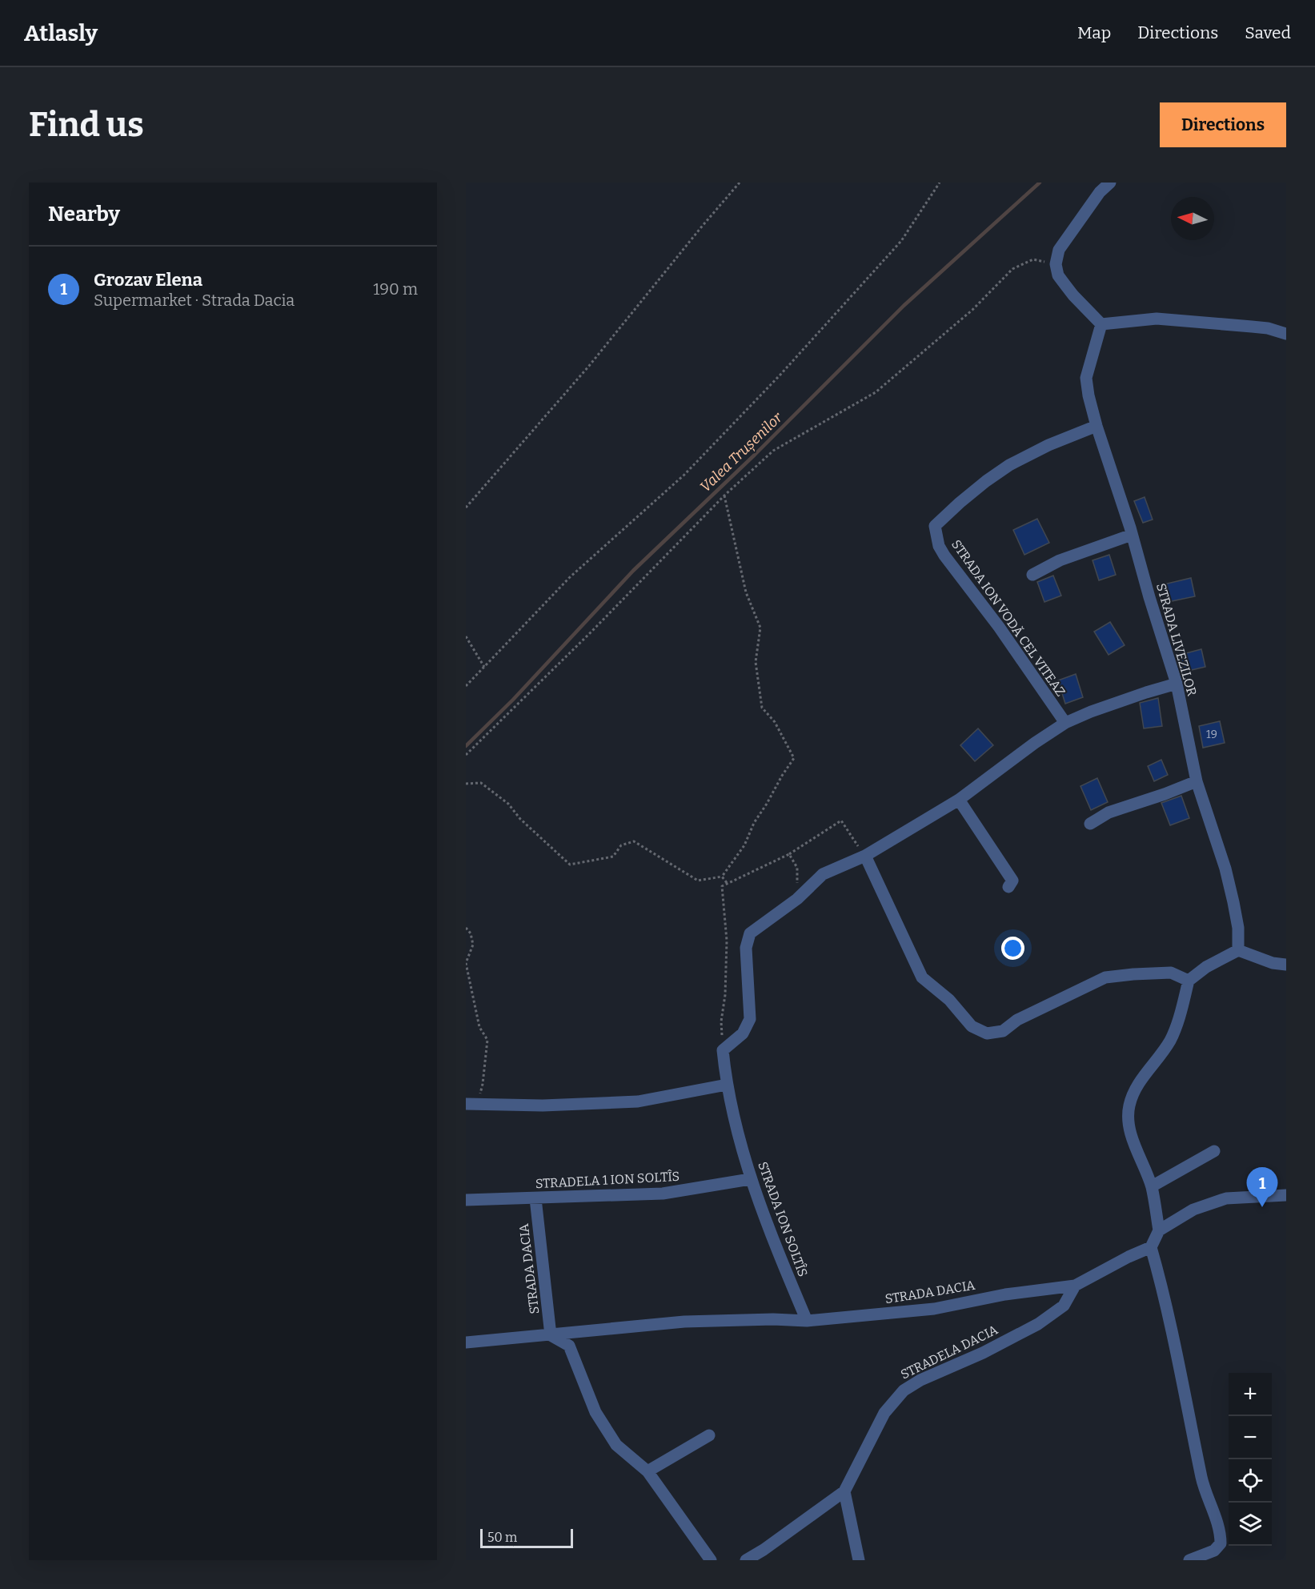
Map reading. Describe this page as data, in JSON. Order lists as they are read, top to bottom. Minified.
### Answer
{"streets":{"street":["STRADA ION VODĂ CEL VITEAZ","STRADA LIVEZILOR","STRADELA 1 ION SOLTÎS","STRADA ION SOLTÎS","STRADA DACIA","STRADELA DACIA"]},"crossings":[["STRADA ION VODĂ CEL VITEAZ","STRADA LIVEZILOR"],["STRADELA 1 ION SOLTÎS","STRADA ION SOLTÎS"],["STRADELA 1 ION SOLTÎS","STRADA DACIA"],["STRADA ION SOLTÎS","STRADA DACIA"],["STRADA DACIA","STRADELA DACIA"]],"water":["Valea Trușenilor"],"house_numbers":["19"],"scale_bar":"50 m","north":"left","page":{"header":"Atlasly","nav":["Map","Directions","Saved"],"buttons":"Directions","title":"Find us","heading":"Nearby","list":[{"mark":"1","name":"Grozav Elena","note":"Supermarket · Strada Dacia","value":"190 m"}],"pins":"1","map_buttons":["+","−"],"scale":"50 m"}}
